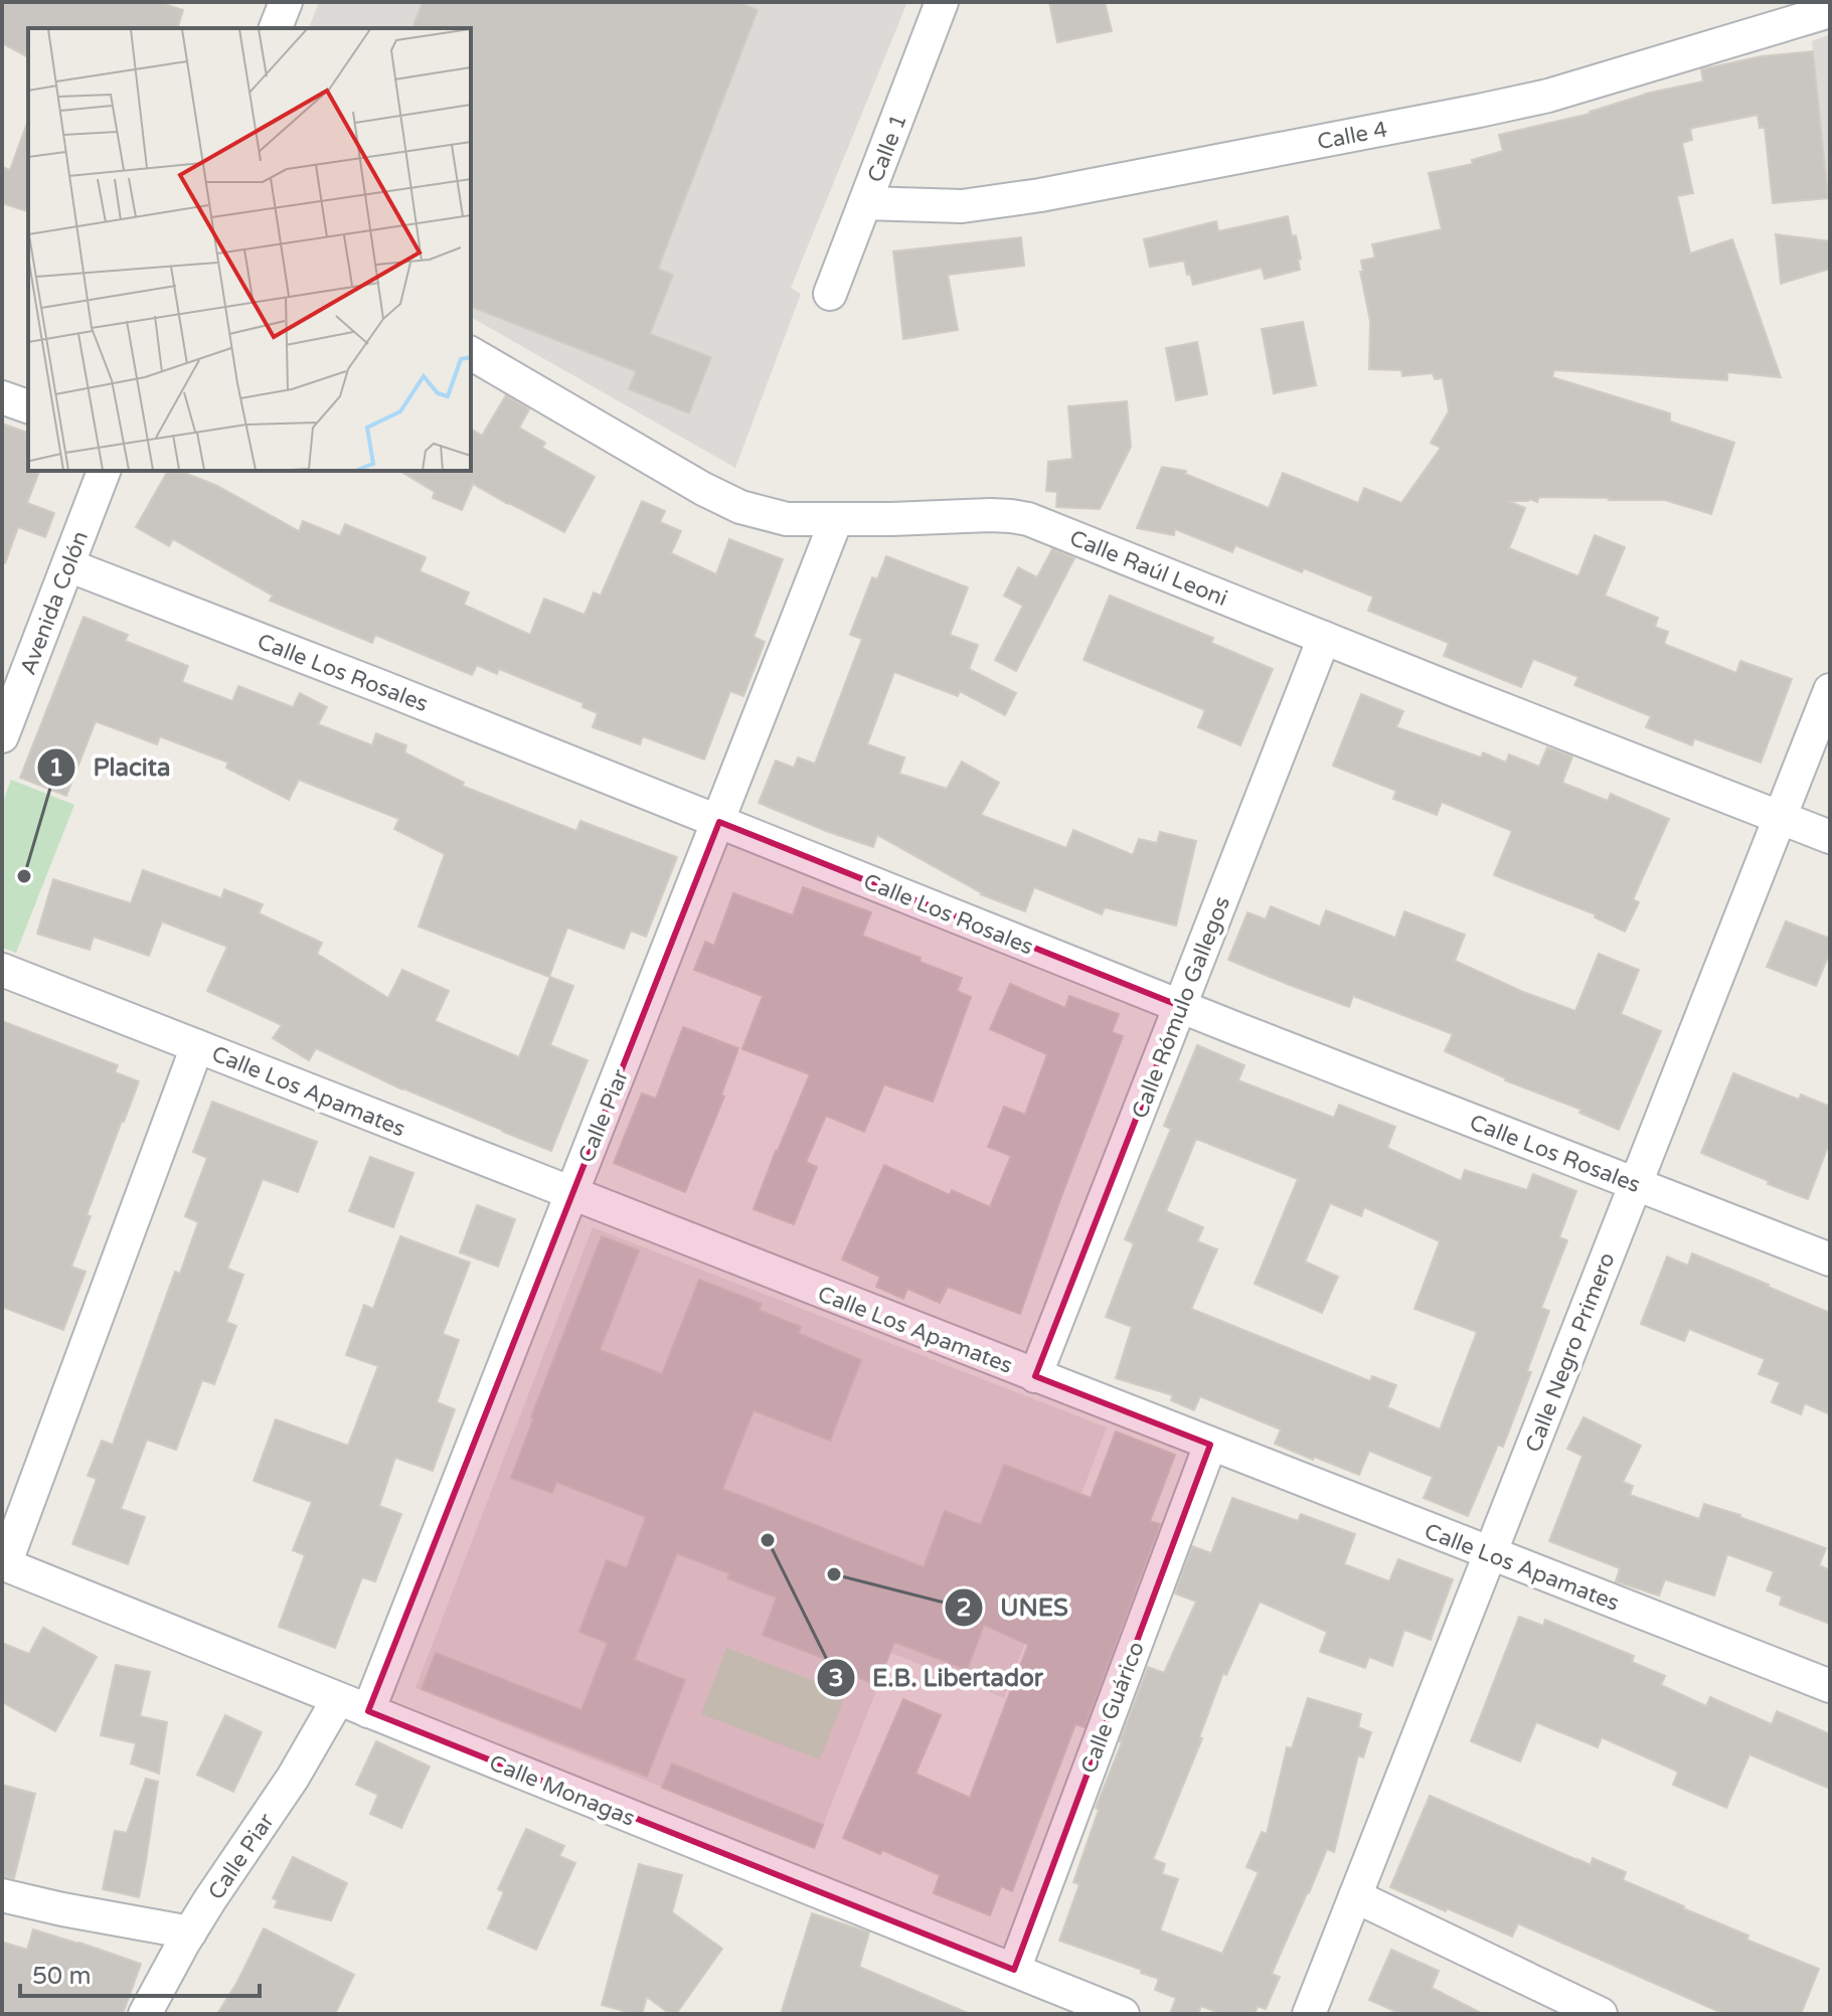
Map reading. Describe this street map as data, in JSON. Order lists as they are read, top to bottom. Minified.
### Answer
{"streets":{"street":["Calle 4","Calle 1","Calle Raúl Leoni","Avenida Colón","Calle Los Rosales","Calle Rómulo Gallegos","Calle Los Apamates","Calle Piar","Calle Negro Primero","Calle Guárico","Calle Monagas"]},"crossings":[["Calle 4","Calle 1"],["Calle Raúl Leoni","Calle Rómulo Gallegos"],["Calle Raúl Leoni","Calle Piar"],["Calle Raúl Leoni","Calle Negro Primero"],["Avenida Colón","Calle Los Rosales"],["Calle Los Rosales","Calle Rómulo Gallegos"],["Calle Los Rosales","Calle Piar"],["Calle Los Rosales","Calle Negro Primero"],["Calle Rómulo Gallegos","Calle Los Apamates"],["Calle Los Apamates","Calle Piar"],["Calle Los Apamates","Calle Negro Primero"],["Calle Los Apamates","Calle Guárico"],["Calle Piar","Calle Monagas"],["Calle Guárico","Calle Monagas"]],"places":["Placita","E.B. Libertador","UNES"],"scale_bar":"50 m"}
